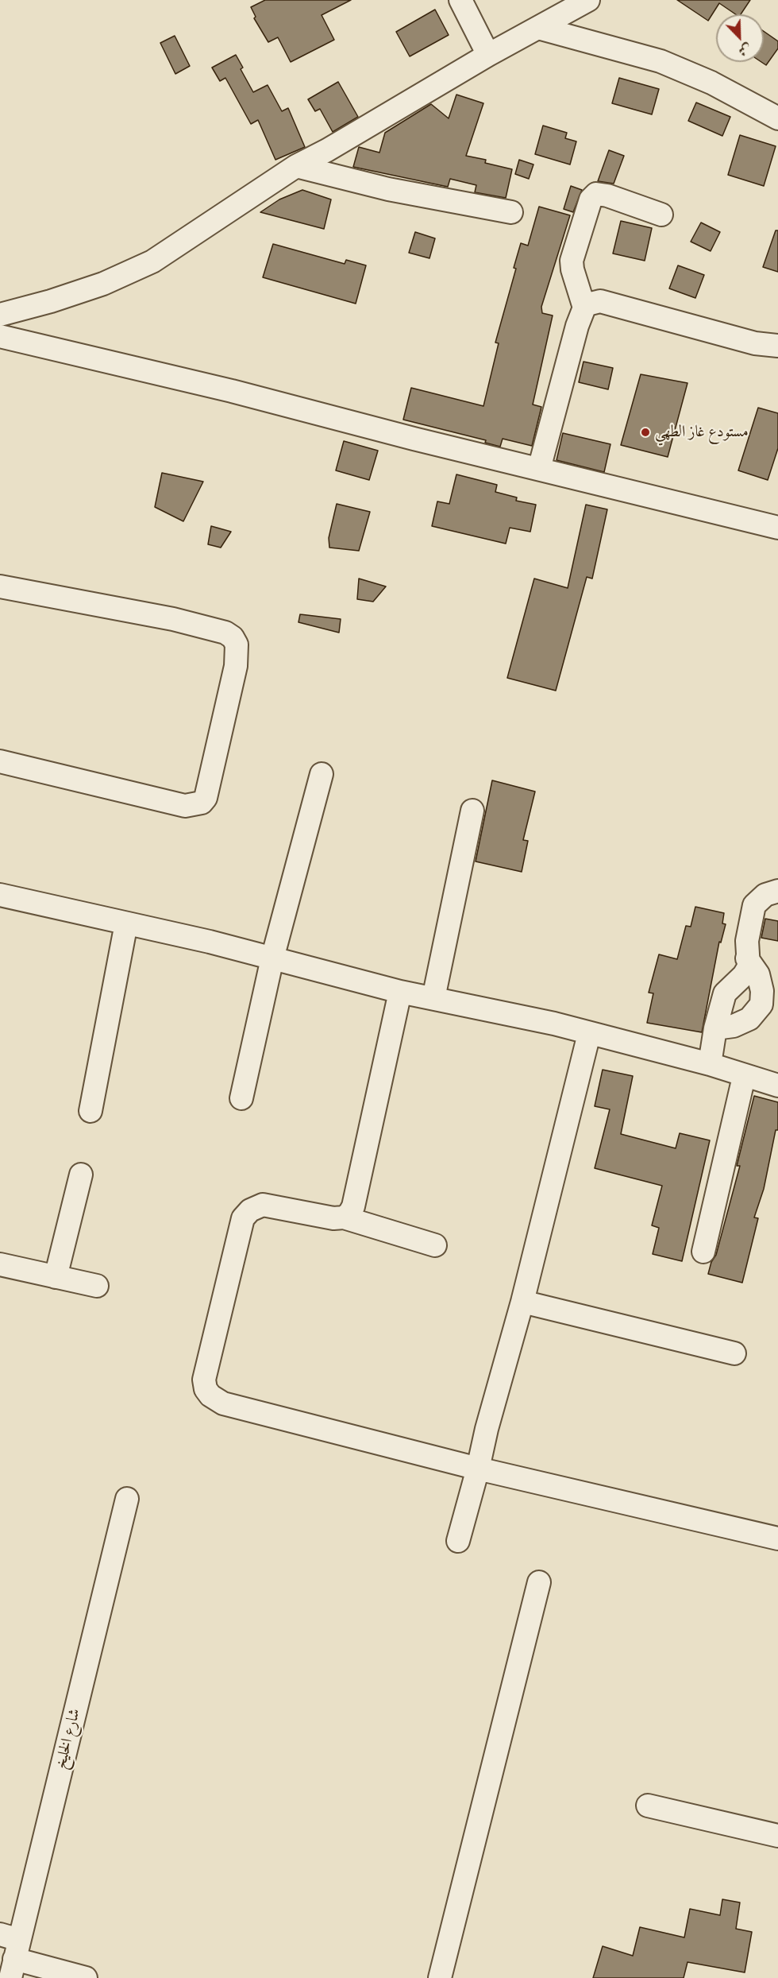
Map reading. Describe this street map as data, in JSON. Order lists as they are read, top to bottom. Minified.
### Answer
{"streets":{"street":["شارع الخليخ"]},"places":["مستودع غاز الطهي"],"north":"bottom right"}
